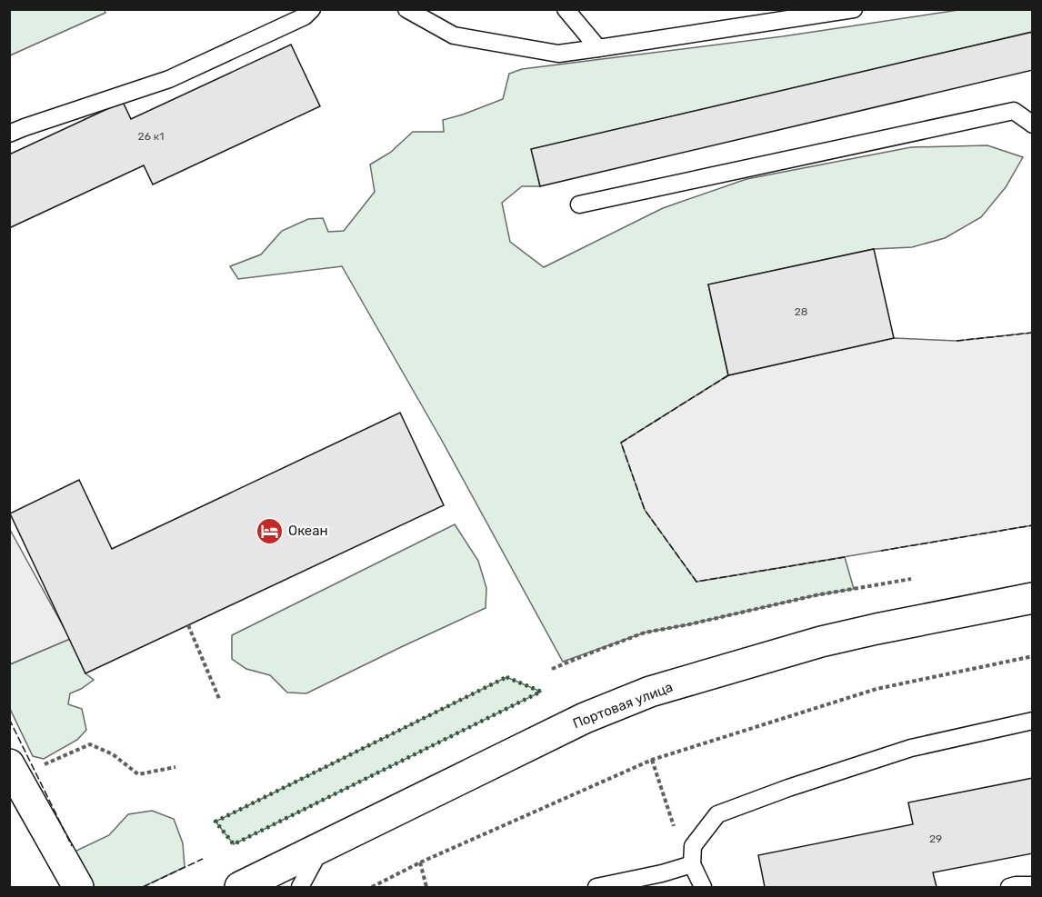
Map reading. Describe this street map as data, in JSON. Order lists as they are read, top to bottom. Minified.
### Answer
{"streets":{"street":["Портовая улица"]},"places":{"hotel":["Океан"]},"house_numbers":["26 к1","28","29"]}
